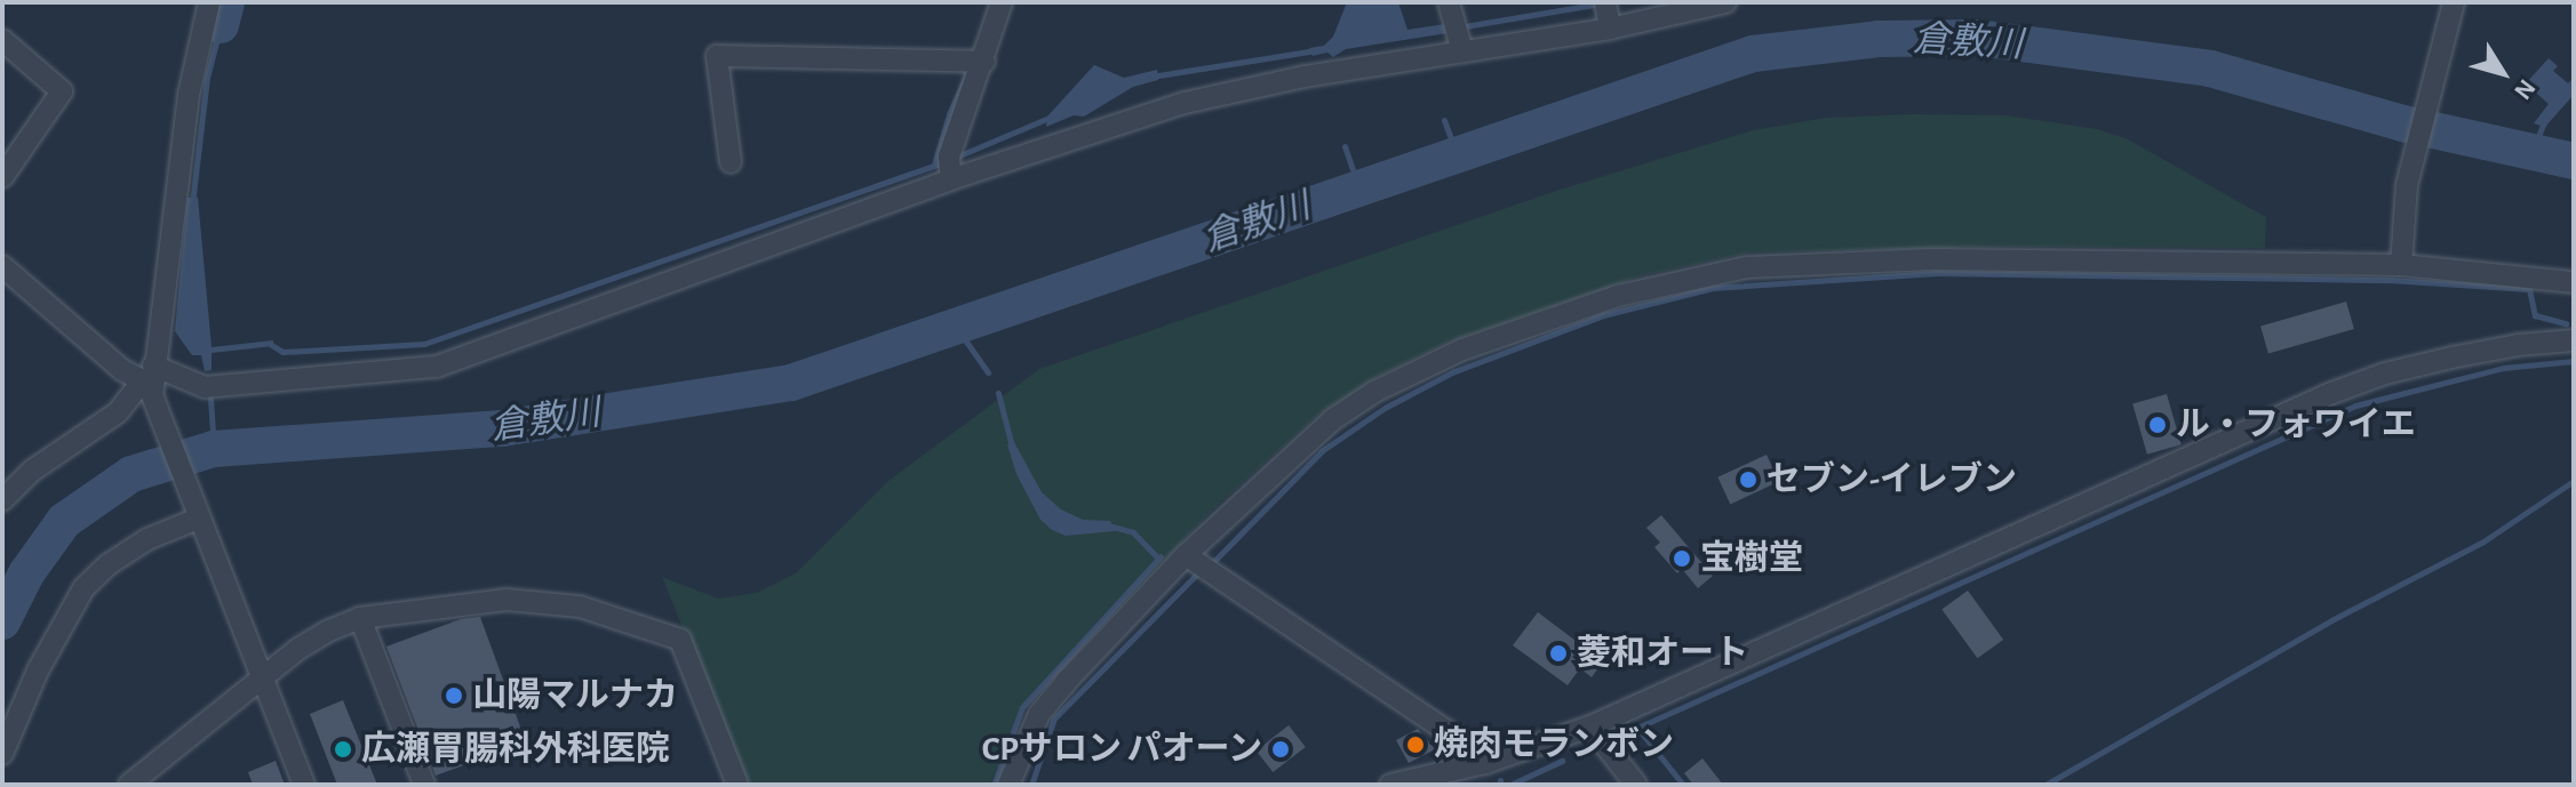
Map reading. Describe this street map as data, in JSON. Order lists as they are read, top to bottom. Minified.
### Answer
{"water":["倉敷川"],"places":["ル・フォワイエ","セブン-イレブン","宝樹堂","菱和オート","山陽マルナカ","焼肉モランボン","広瀬胃腸科外科医院","CPサロン パオーン"],"north":"bottom right"}
